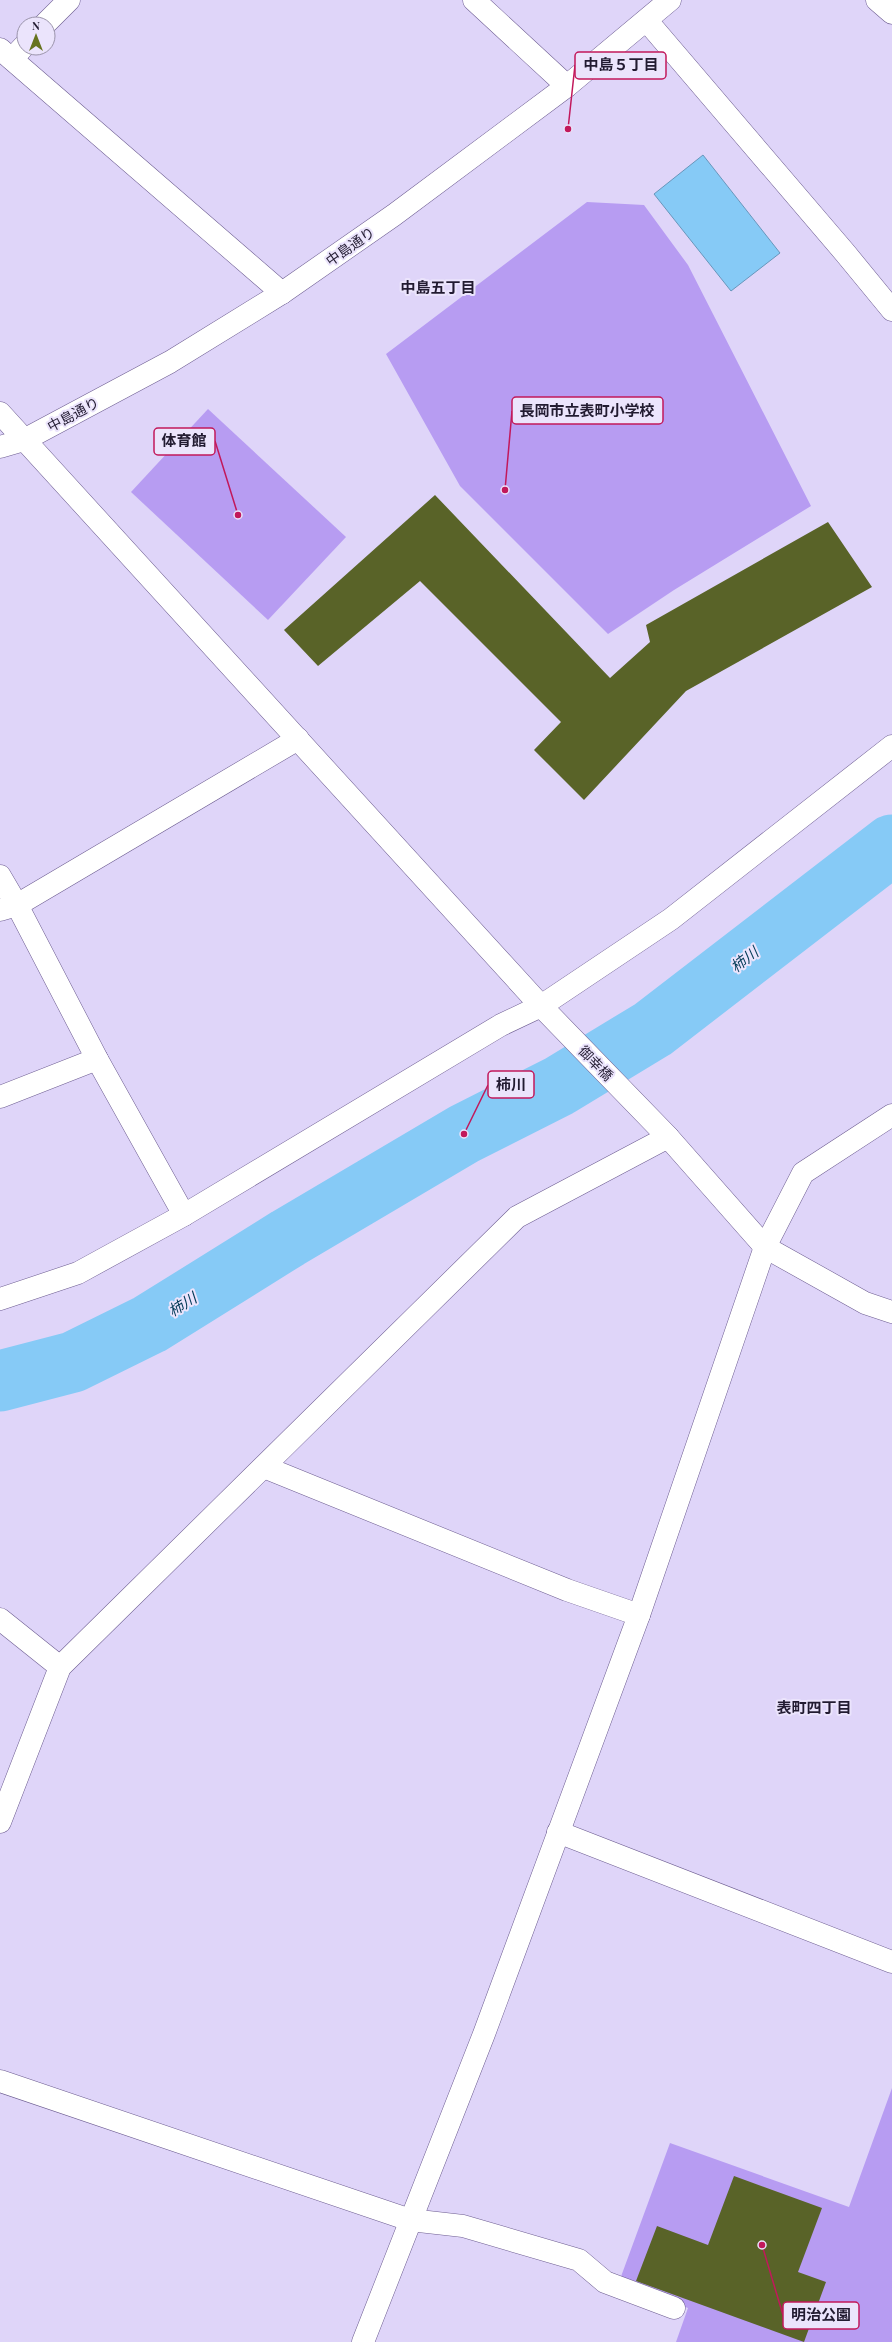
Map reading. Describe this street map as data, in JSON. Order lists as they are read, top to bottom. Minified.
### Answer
{"streets":{"street":["中島通り","御幸橋"]},"crossings":[["中島通り","御幸橋"]],"districts":["中島五丁目","表町四丁目"],"water":["柿川"],"places":["中島５丁目","長岡市立表町小学校","体育館","柿川","明治公園"],"north":"top"}
